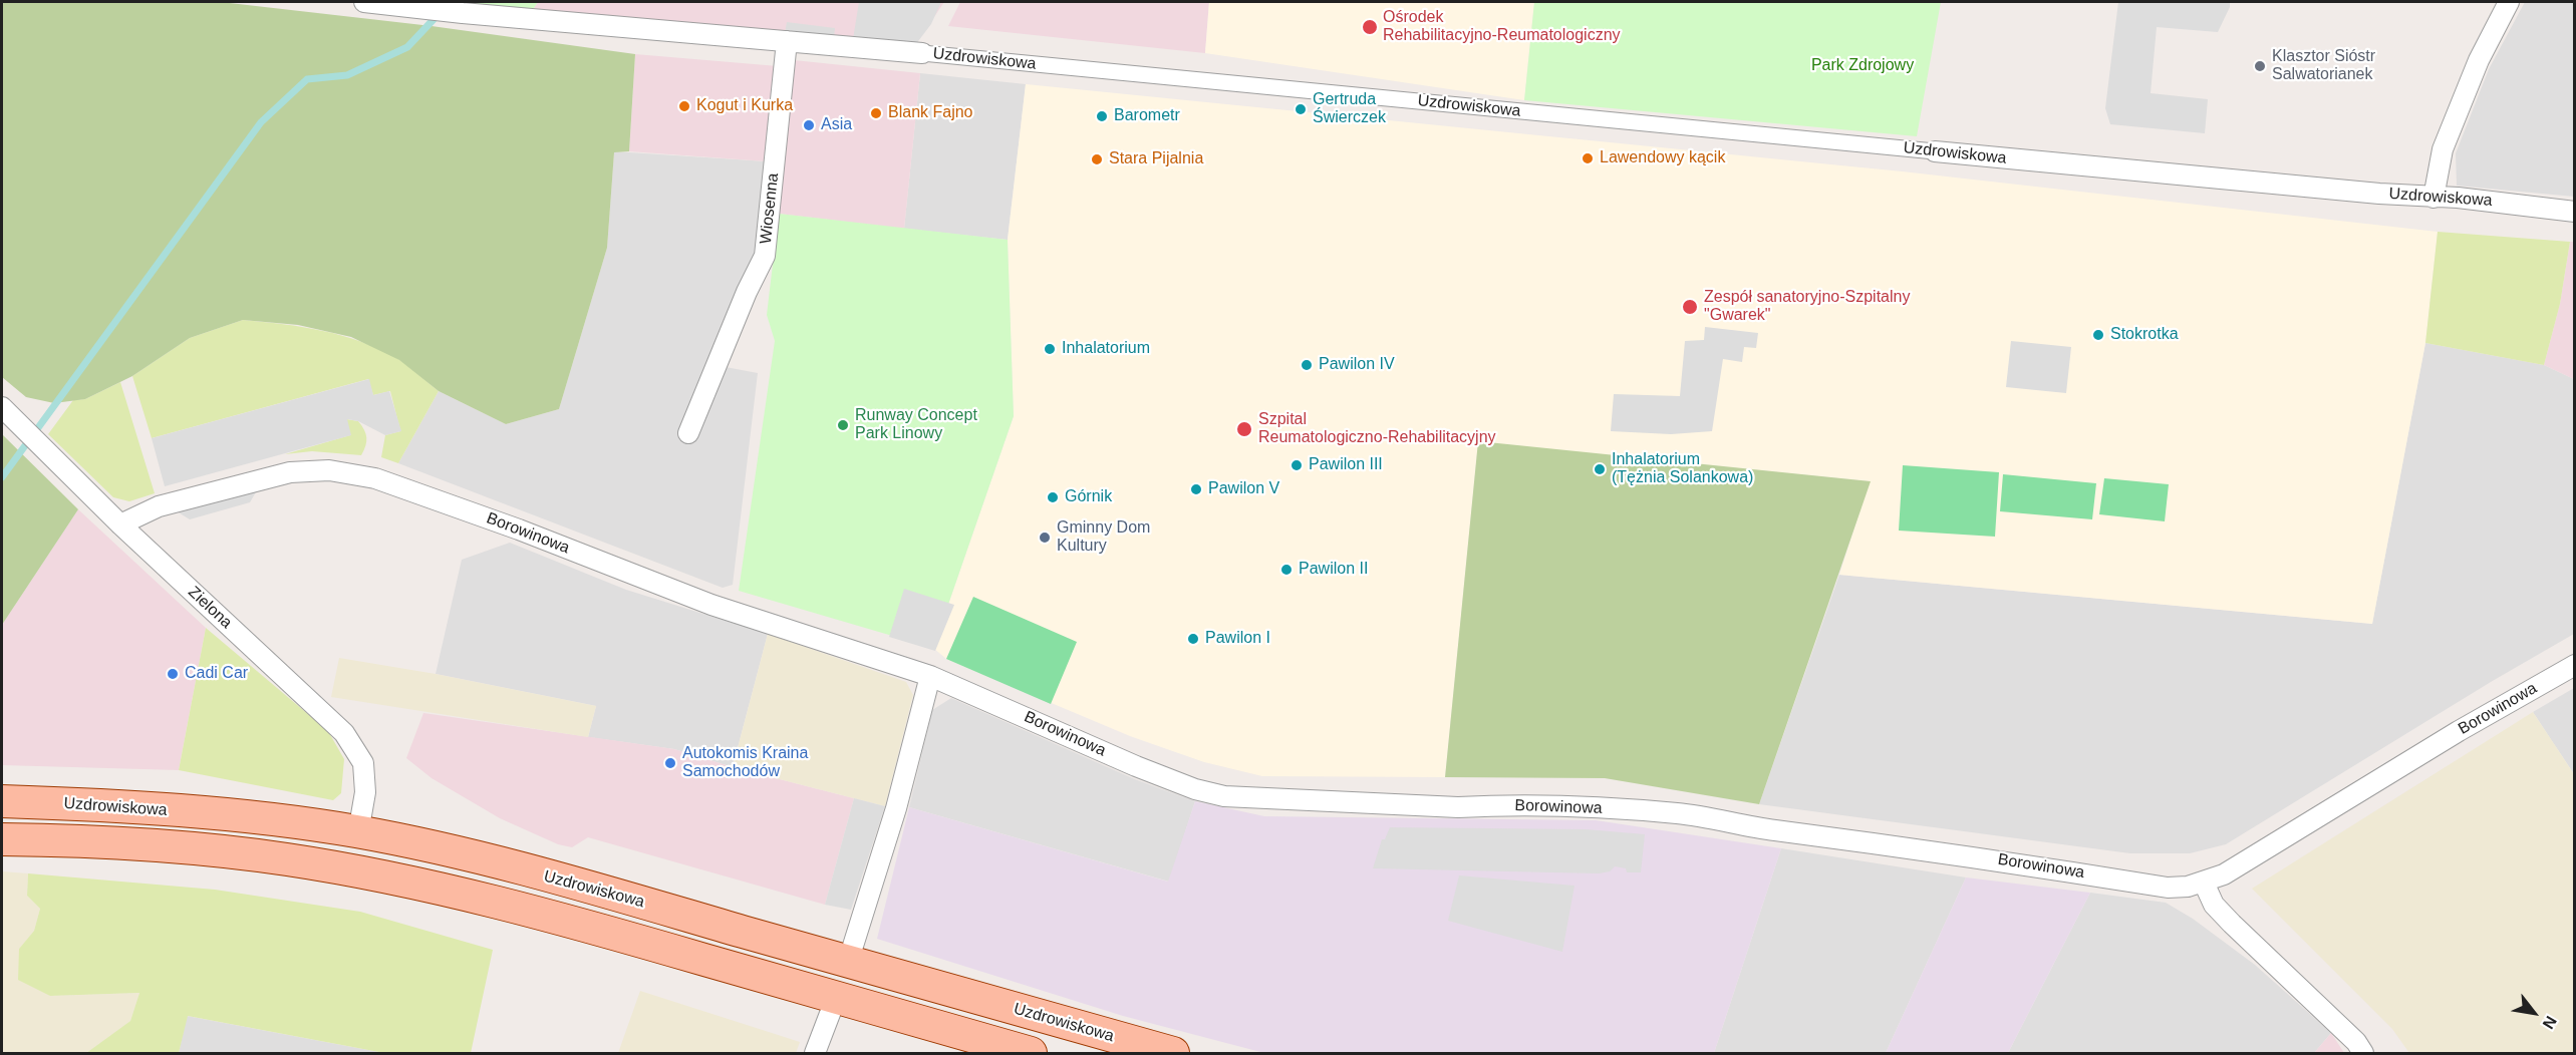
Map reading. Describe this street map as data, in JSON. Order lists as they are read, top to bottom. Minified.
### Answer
{"streets":{"main road":["Uzdrowiskowa"],"street":["Wiosenna","Borowinowa","Zielona"]},"crossings":[["Uzdrowiskowa","Wiosenna"],["Uzdrowiskowa","Zielona"],["Borowinowa","Zielona"]],"parks":["Park Zdrojowy"],"places":["Ośrodek Rehabilitacyjno-Reumatologiczny","Klasztor Sióstr Salwatorianek","Kogut i Kurka","Gertruda Świerczek","Blank Fajno","Barometr","Asia","Lawendowy kącik","Stara Pijalnia","Zespół sanatoryjno-Szpitalny \"Gwarek\"","Stokrotka","Inhalatorium","Pawilon IV","Runway Concept Park Linowy","Szpital Reumatologiczno-Rehabilitacyjny","Pawilon III","Inhalatorium (Tężnia Solankowa)","Pawilon V","Górnik","Gminny Dom Kultury","Pawilon II","Pawilon I","Cadi Car","Autokomis Kraina Samochodów"],"north":"bottom right"}
